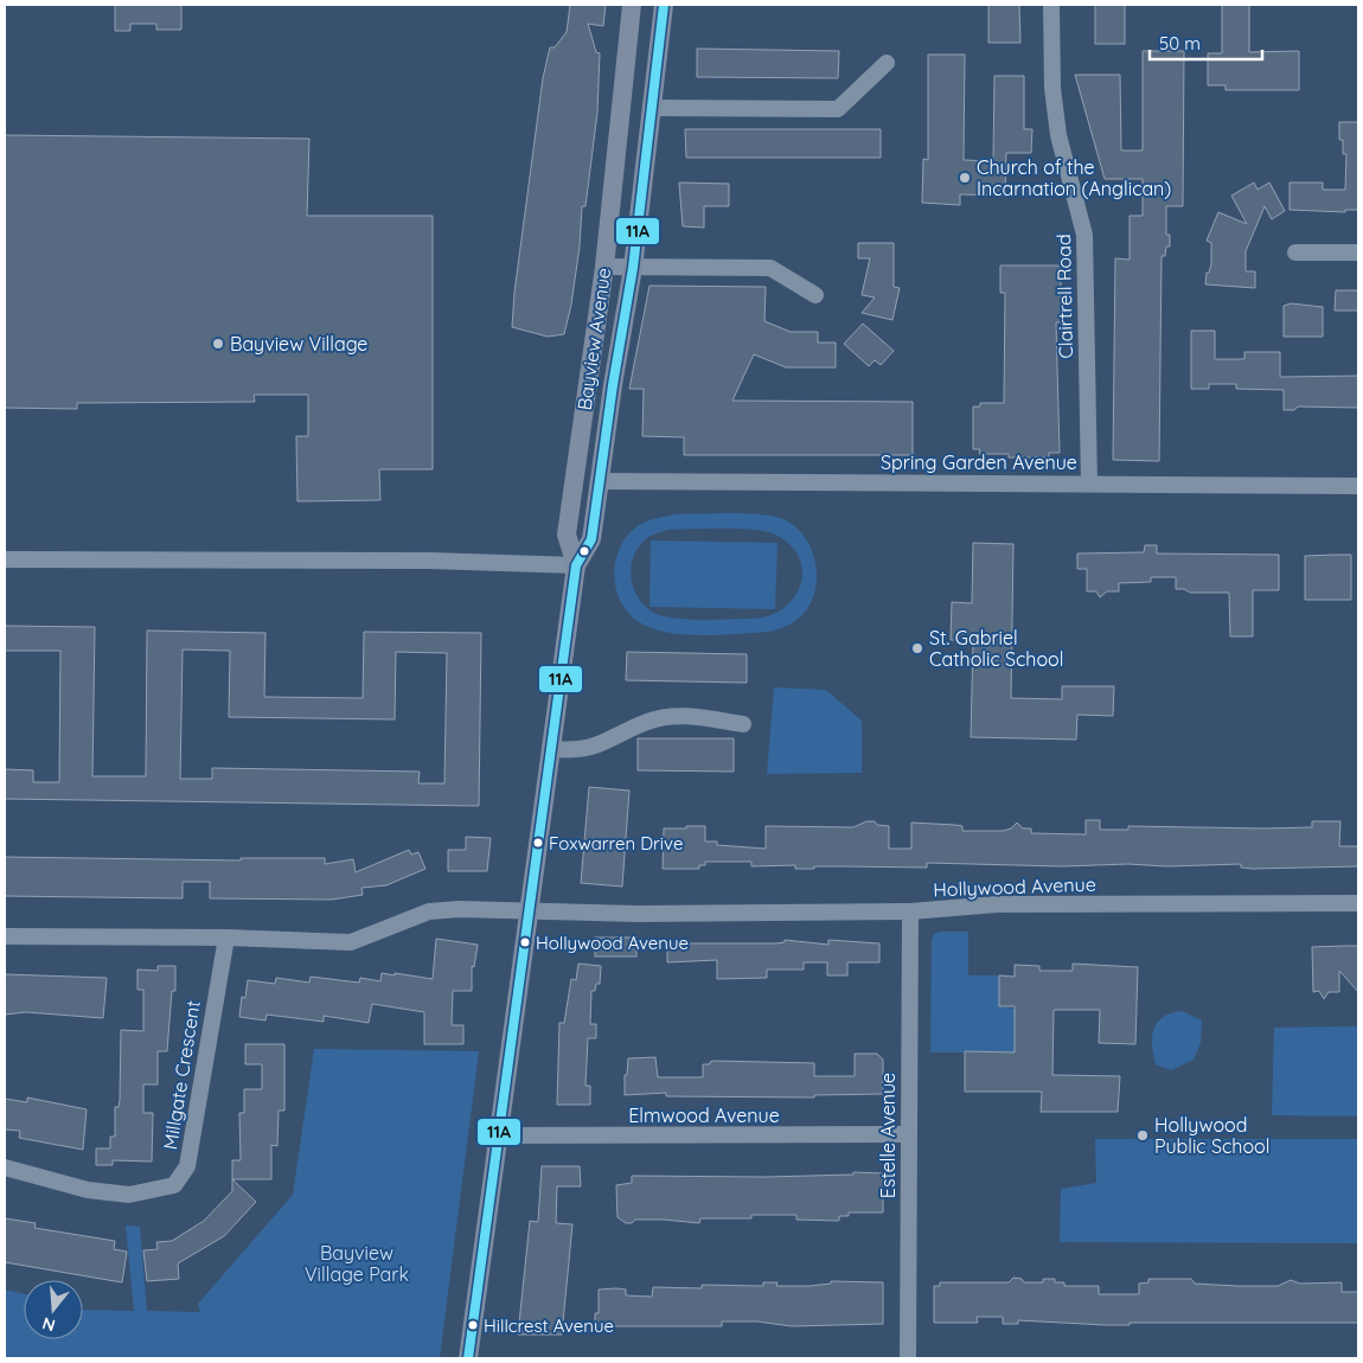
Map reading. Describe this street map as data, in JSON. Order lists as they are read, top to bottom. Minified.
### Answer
{"streets":{"main road":["Bayview Avenue"],"street":["Clairtrell Road","Spring Garden Avenue","Hollywood Avenue","Millgate Crescent","Elmwood Avenue","Estelle Avenue"]},"crossings":[["Clairtrell Road","Spring Garden Avenue"],["Bayview Avenue","Spring Garden Avenue"],["Bayview Avenue","Hollywood Avenue"],["Bayview Avenue","Elmwood Avenue"],["Hollywood Avenue","Estelle Avenue"],["Elmwood Avenue","Estelle Avenue"]],"parks":["Bayview Village Park"],"places":["Church of the Incarnation (Anglican)","Bayview Village","St. Gabriel Catholic School","Foxwarren Drive","Hollywood Avenue","Hollywood Public School","Hillcrest Avenue"],"lines":["transit line 11A"],"scale_bar":"50 m","north":"bottom"}
